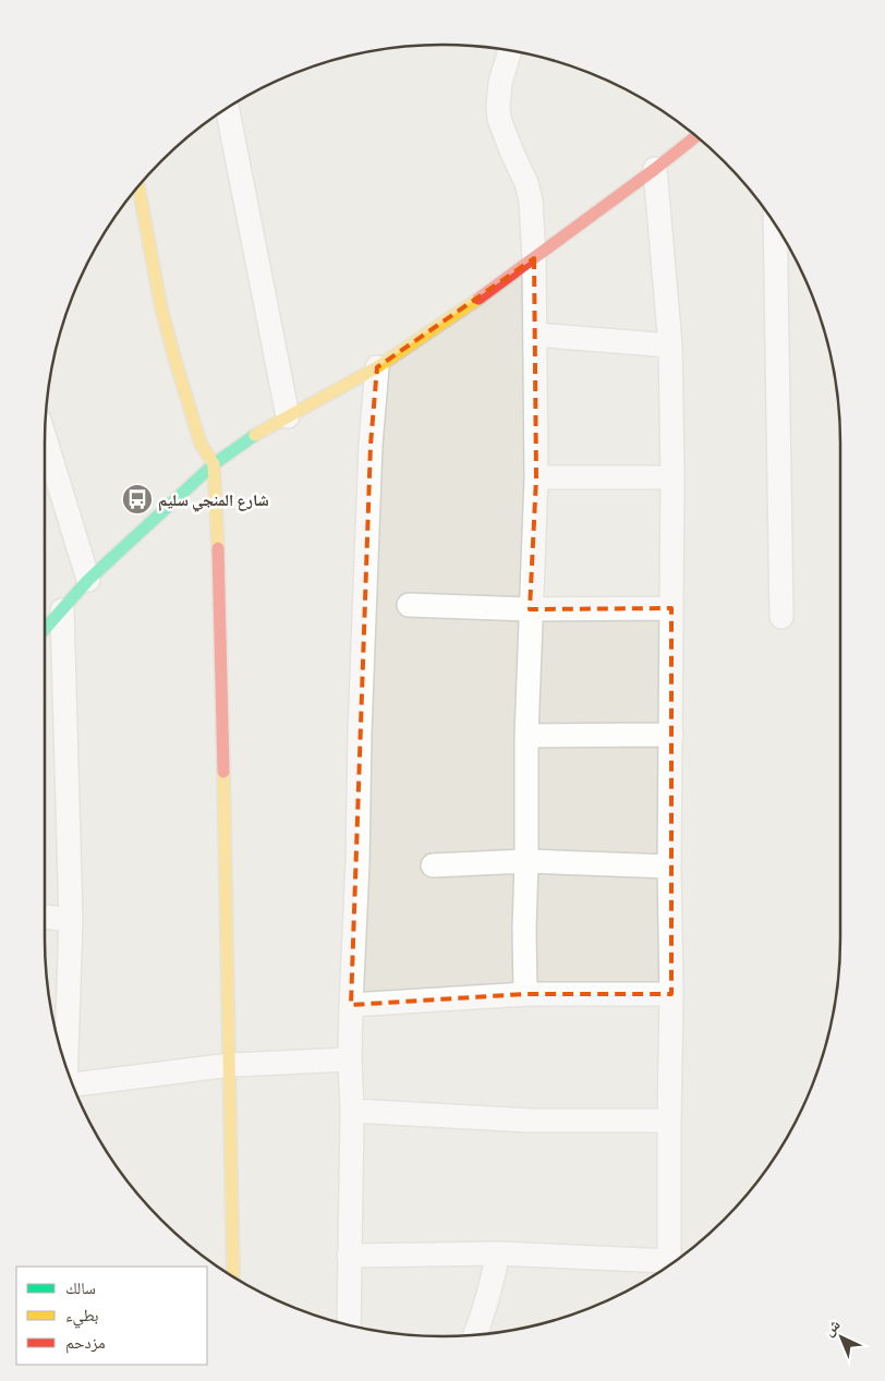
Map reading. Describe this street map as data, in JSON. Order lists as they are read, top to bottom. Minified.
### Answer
{"places":{"bus stop":["شارع المنجي سليم"]},"legend":["سالك","بطيء","مزدحم"],"north":"top left"}
